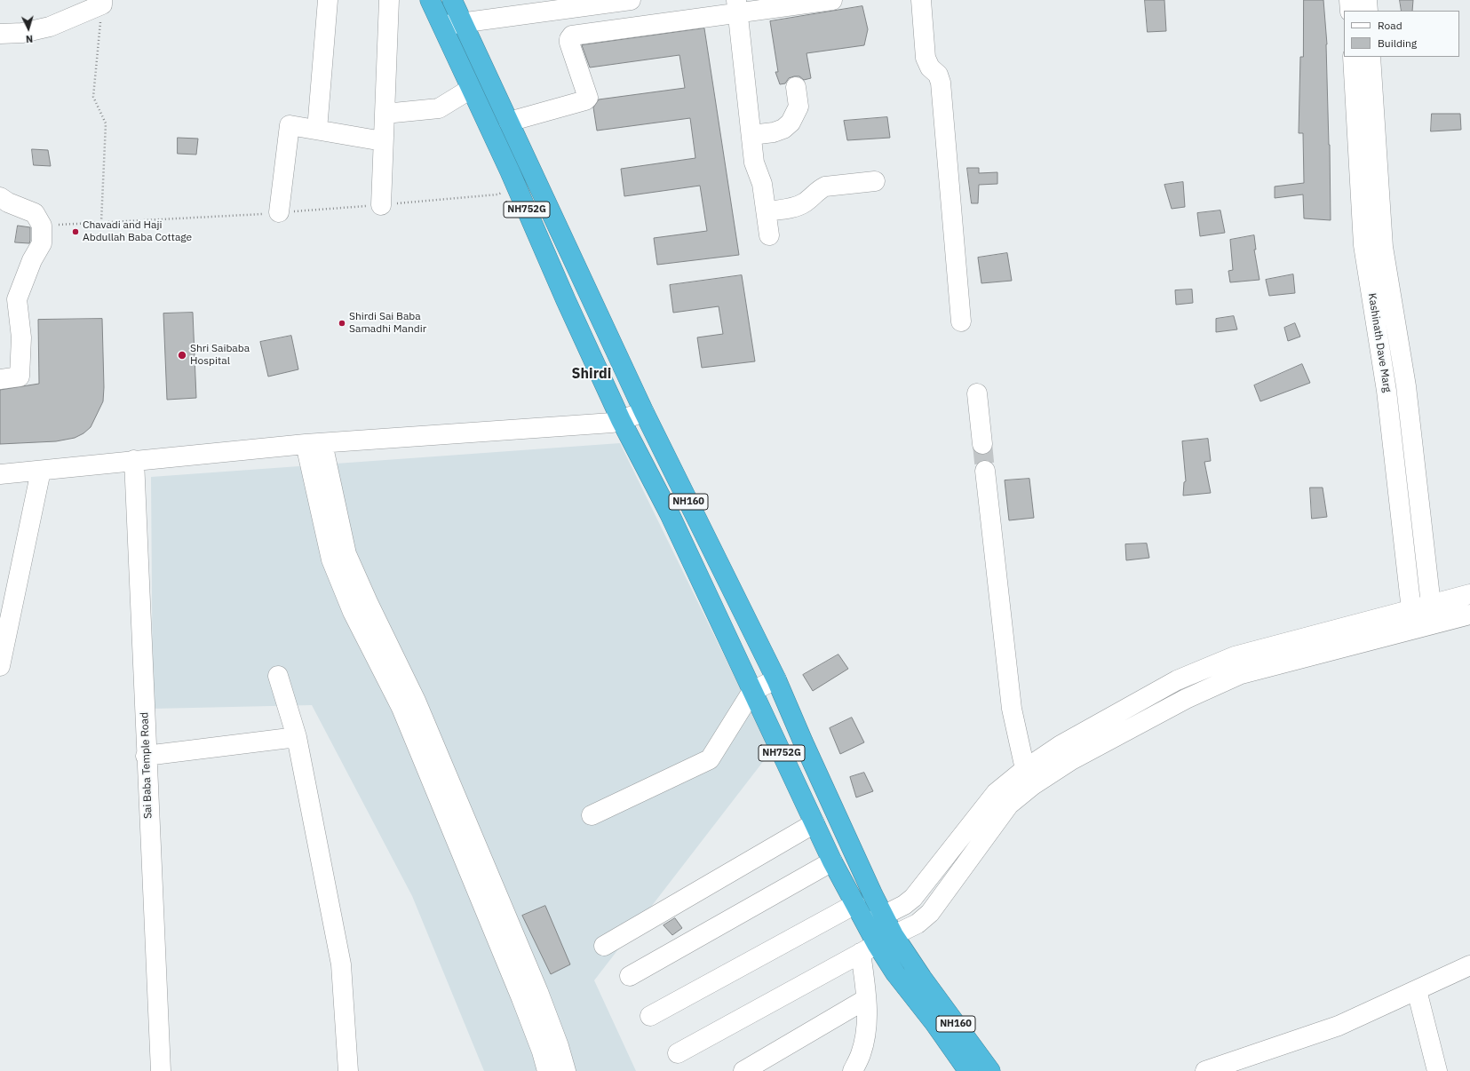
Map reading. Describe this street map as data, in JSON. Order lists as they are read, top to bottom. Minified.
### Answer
{"streets":{"highway":["NH752G","NH160"],"street":["Kashinath Dave Marg","Sai Baba Temple Road"]},"districts":["Shirdi"],"places":["Chavadi and Haji Abdullah Baba Cottage","Shirdi Sai Baba Samadhi Mandir","Shri Saibaba Hospital"],"legend":["Road","Building"],"north":"bottom"}
